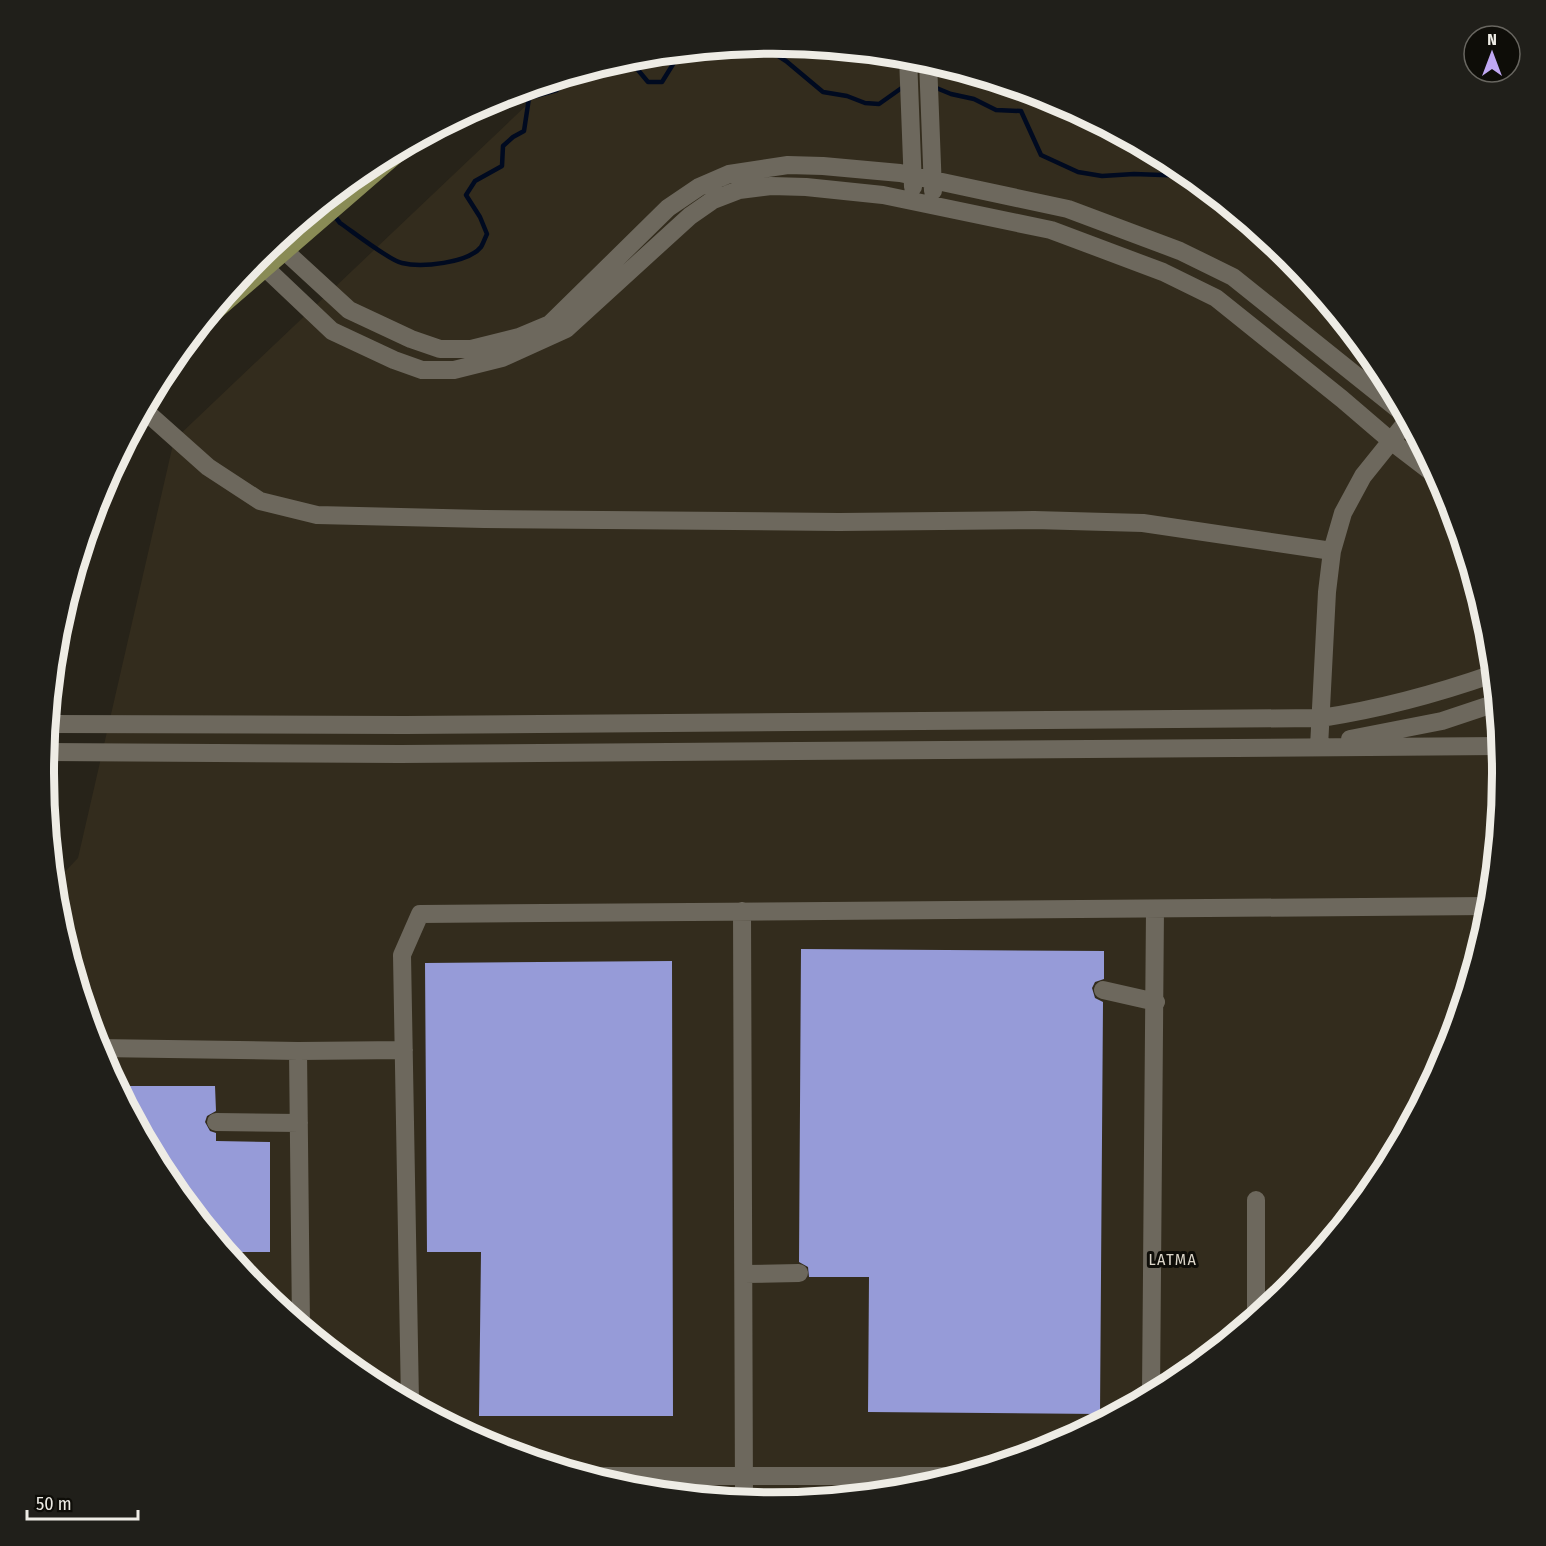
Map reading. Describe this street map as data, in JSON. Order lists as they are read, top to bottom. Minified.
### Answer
{"districts":["LATMA"],"scale_bar":"50 m","north":"top"}
